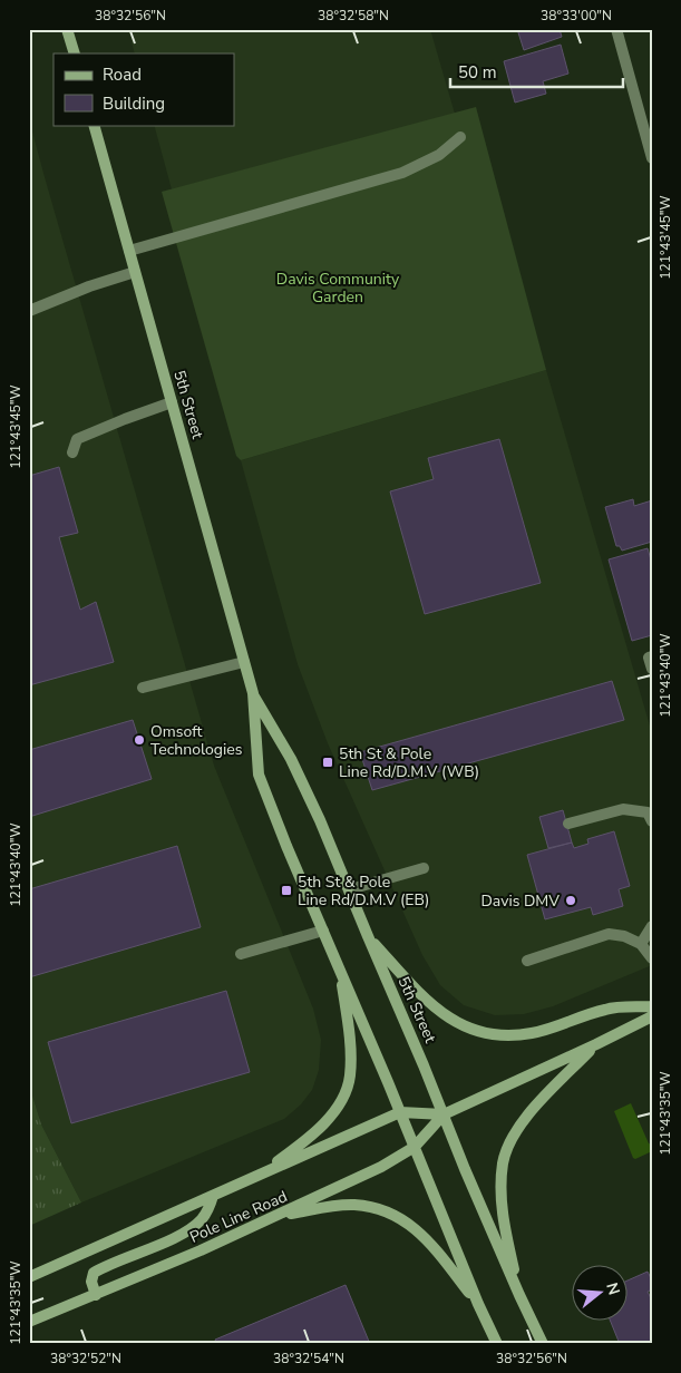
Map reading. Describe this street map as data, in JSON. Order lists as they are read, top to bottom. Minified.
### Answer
{"streets":{"main road":["5th Street","Pole Line Road"]},"crossings":[["5th Street","Pole Line Road"]],"parks":["Davis Community Garden"],"places":{"other":["Omsoft Technologies","Davis DMV"],"transit":["5th St & Pole Line Rd/D.M.V (WB)","5th St & Pole Line Rd/D.M.V (EB)"]},"legend":["Road","Building"],"scale_bar":"50 m","north":"right","coordinates":["38°32'56\"N","38°32'58\"N","38°33'00\"N","121°43'45\"W","121°43'40\"W","121°43'35\"W","38°32'52\"N","38°32'54\"N"]}
